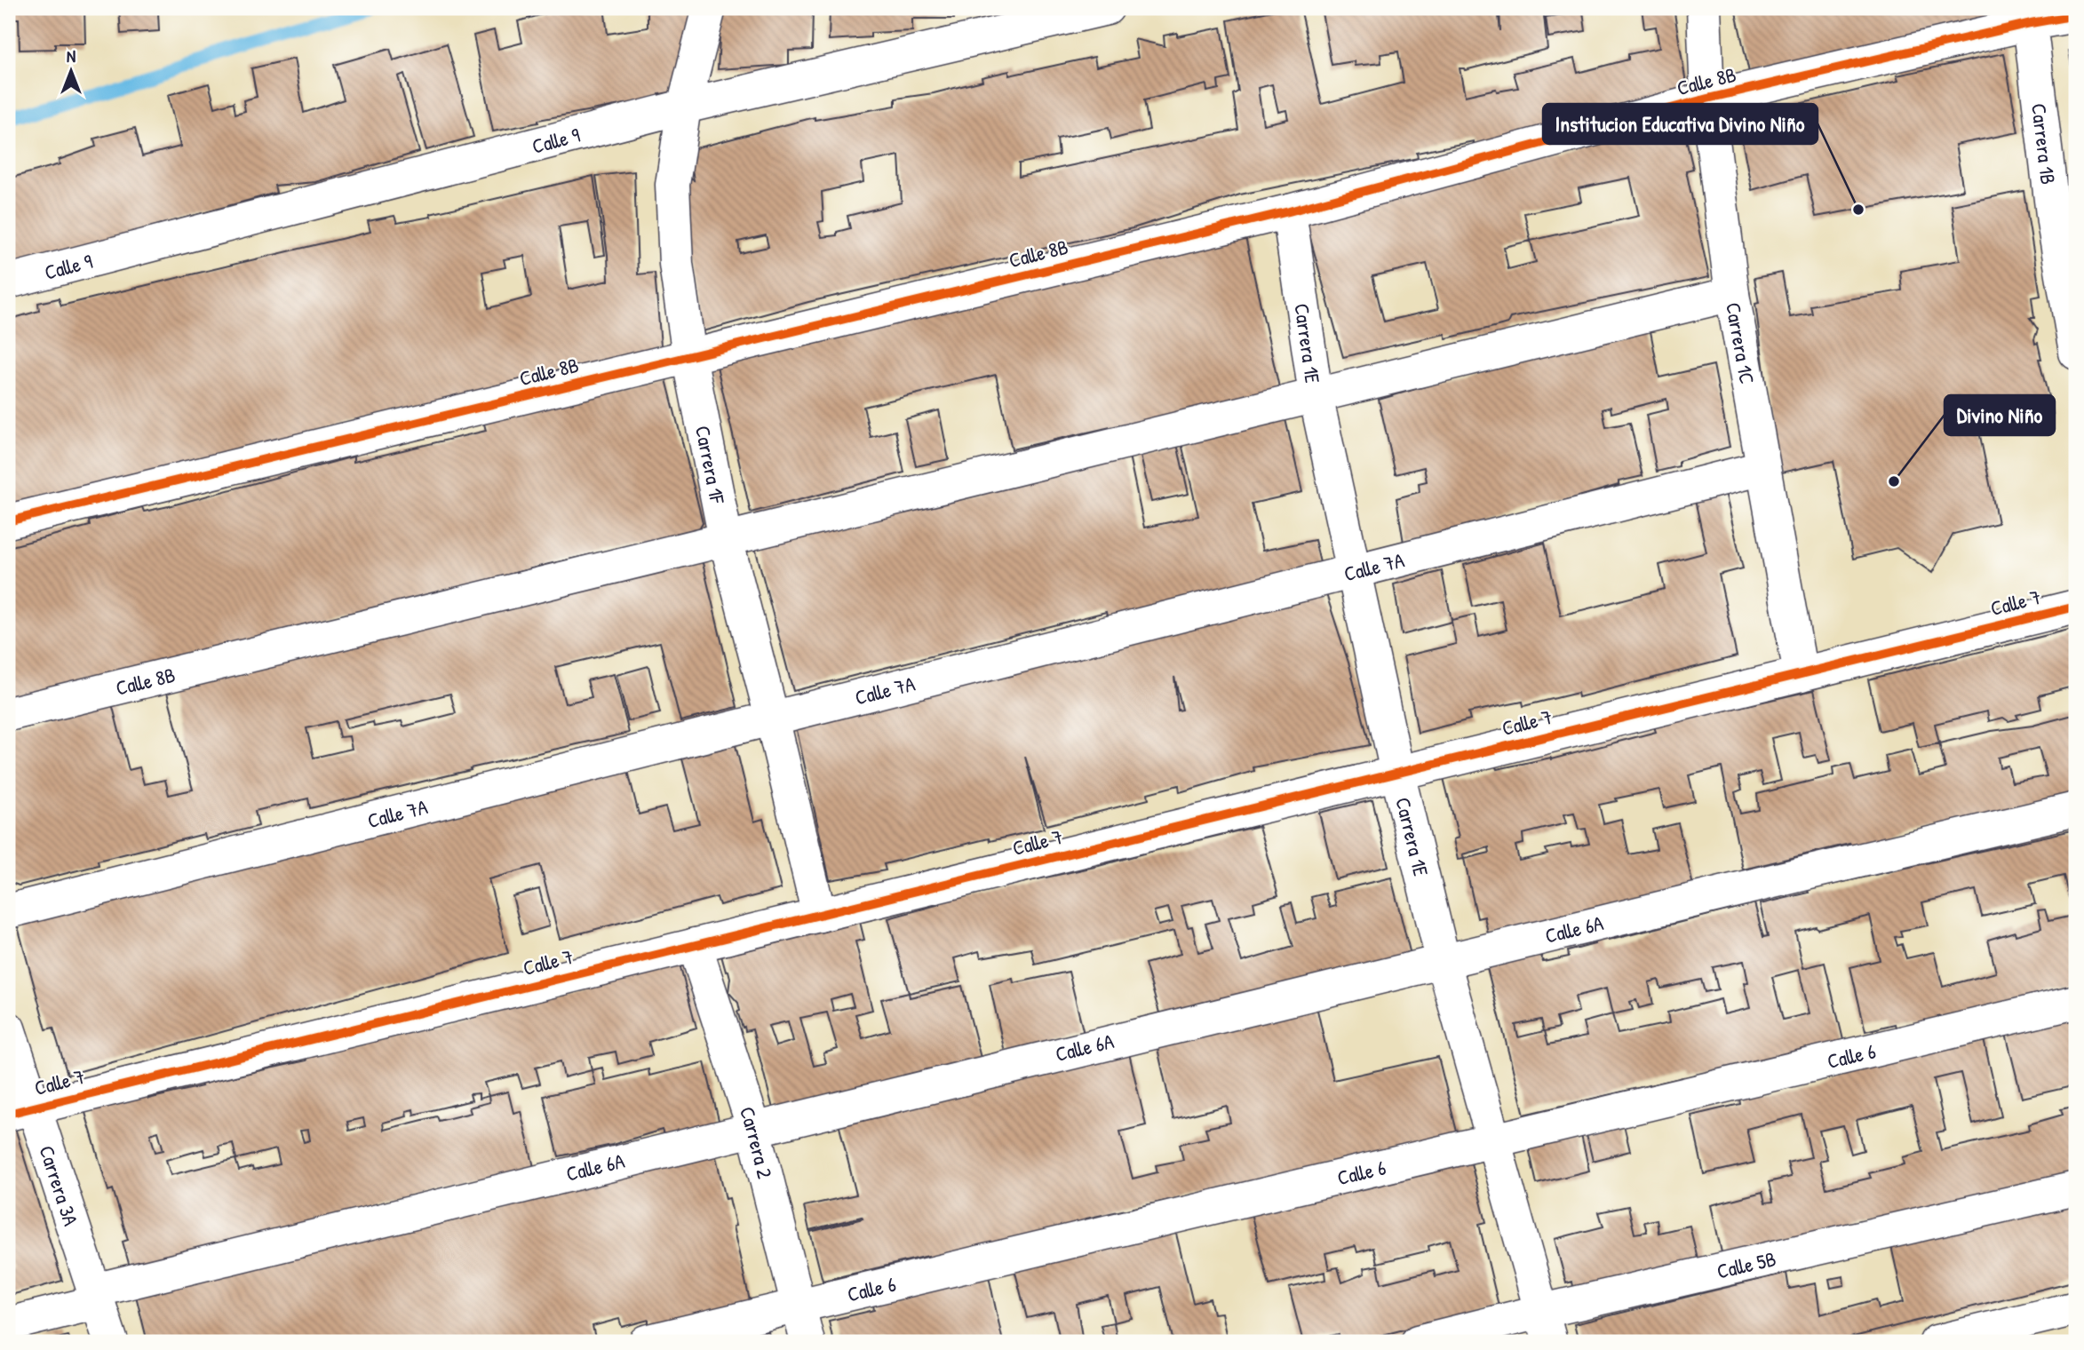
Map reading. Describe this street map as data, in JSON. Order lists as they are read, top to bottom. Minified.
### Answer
{"streets":{"street":["Calle 8B","Calle 9","Carrera 1B","Carrera 1C","Carrera 1E","Carrera 1F","Calle 7A","Calle 7","Calle 6A","Calle 6","Carrera 2","Carrera 3A","Calle 5B"]},"crossings":[["Calle 8B","Carrera 1B"],["Calle 8B","Carrera 1C"],["Calle 8B","Carrera 1E"],["Calle 8B","Carrera 1F"],["Calle 9","Carrera 1F"],["Carrera 1C","Calle 7A"],["Carrera 1C","Calle 7"],["Carrera 1E","Calle 7A"],["Carrera 1E","Calle 7"],["Carrera 1E","Calle 6A"],["Carrera 1E","Calle 6"],["Carrera 1E","Calle 5B"],["Carrera 1F","Calle 7A"],["Carrera 1F","Calle 7"],["Calle 7","Carrera 2"],["Calle 7","Carrera 3A"],["Calle 6A","Carrera 2"],["Calle 6A","Carrera 3A"],["Calle 6","Carrera 2"]],"places":["Institucion Educativa Divino Niño","Divino Niño"],"north":"top"}
